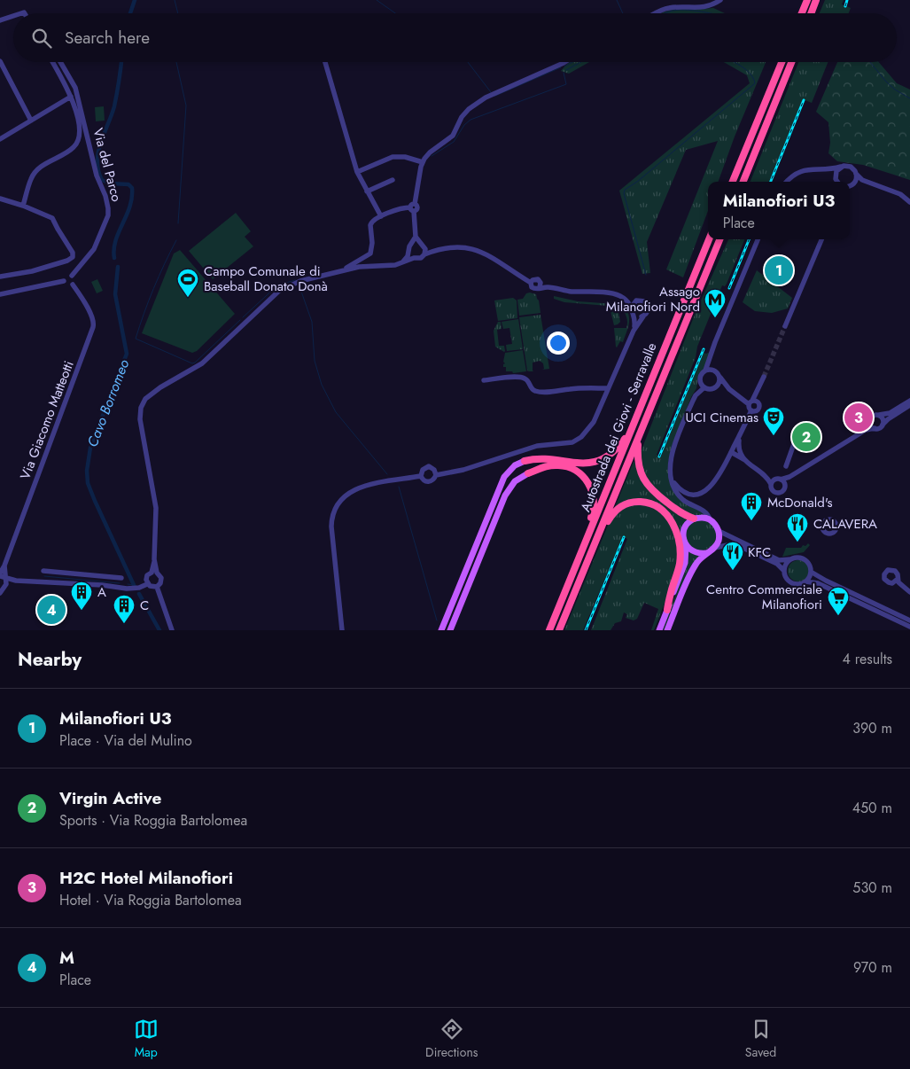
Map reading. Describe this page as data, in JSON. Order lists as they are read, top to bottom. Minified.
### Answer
{"streets":{"highway":["Autostrada dei Giovi - Serravalle"],"street":["Via del Parco","Via Giacomo Matteotti"]},"crossings":[["Via del Parco","Via Giacomo Matteotti"]],"water":["Cavo Borromeo"],"places":{"sports":["Campo Comunale di Baseball Donato Donà"],"metro station":["Assago Milanofiori Nord"],"theatre":["UCI Cinemas"],"building":["McDonald's","A","C"],"restaurant":["CALAVERA","KFC"],"supermarket":["Centro Commerciale Milanofiori"]},"page":{"search":"Search here","popup":["Milanofiori U3","Place"],"pins":["1","3","2","4"],"heading":["Nearby","4 results"],"list":[{"mark":"1","name":"Milanofiori U3","note":"Place · Via del Mulino","value":"390 m"},{"mark":"2","name":"Virgin Active","note":"Sports · Via Roggia Bartolomea","value":"450 m"},{"mark":"3","name":"H2C Hotel Milanofiori","note":"Hotel · Via Roggia Bartolomea","value":"530 m"},{"mark":"4","name":"M","note":"Place","value":"970 m"}],"nav":["Map","Directions","Saved"]}}
